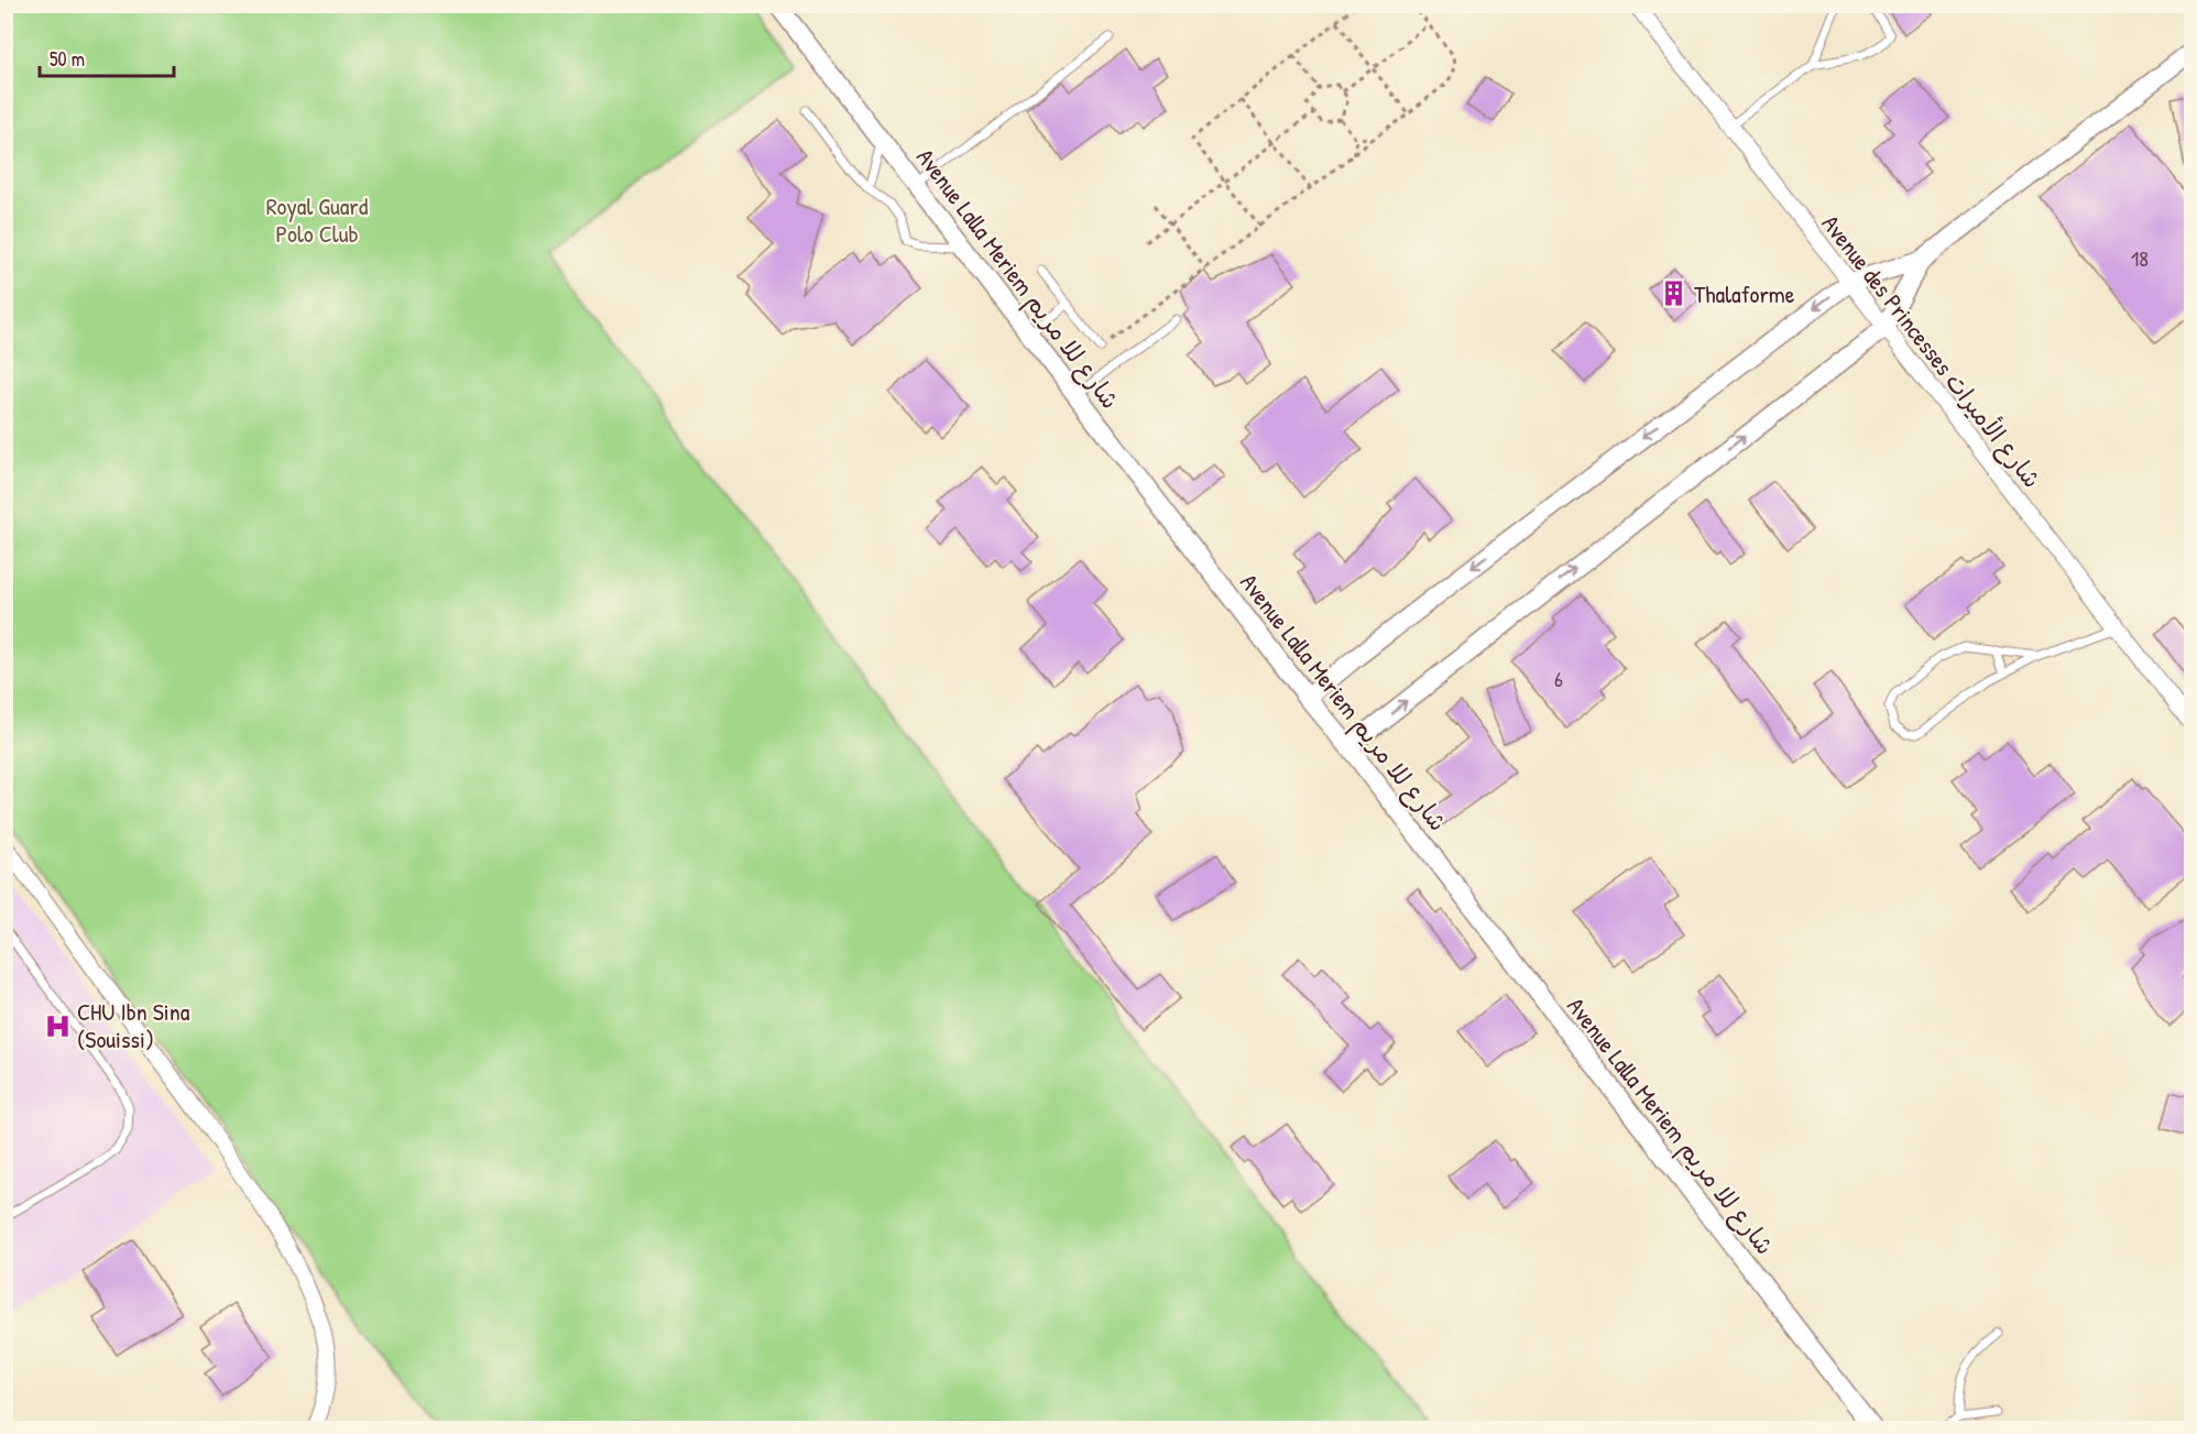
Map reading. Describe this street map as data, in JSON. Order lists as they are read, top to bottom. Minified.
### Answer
{"streets":{"street":["Avenue Lalla Meriem شارع للا مريم","Avenue des Princesses شارع الأميرات"]},"parks":["Royal Guard Polo Club"],"places":{"building":["Thalaforme"],"hospital":["CHU Ibn Sina (Souissi)"]},"house_numbers":["18","6"],"scale_bar":"50 m"}
